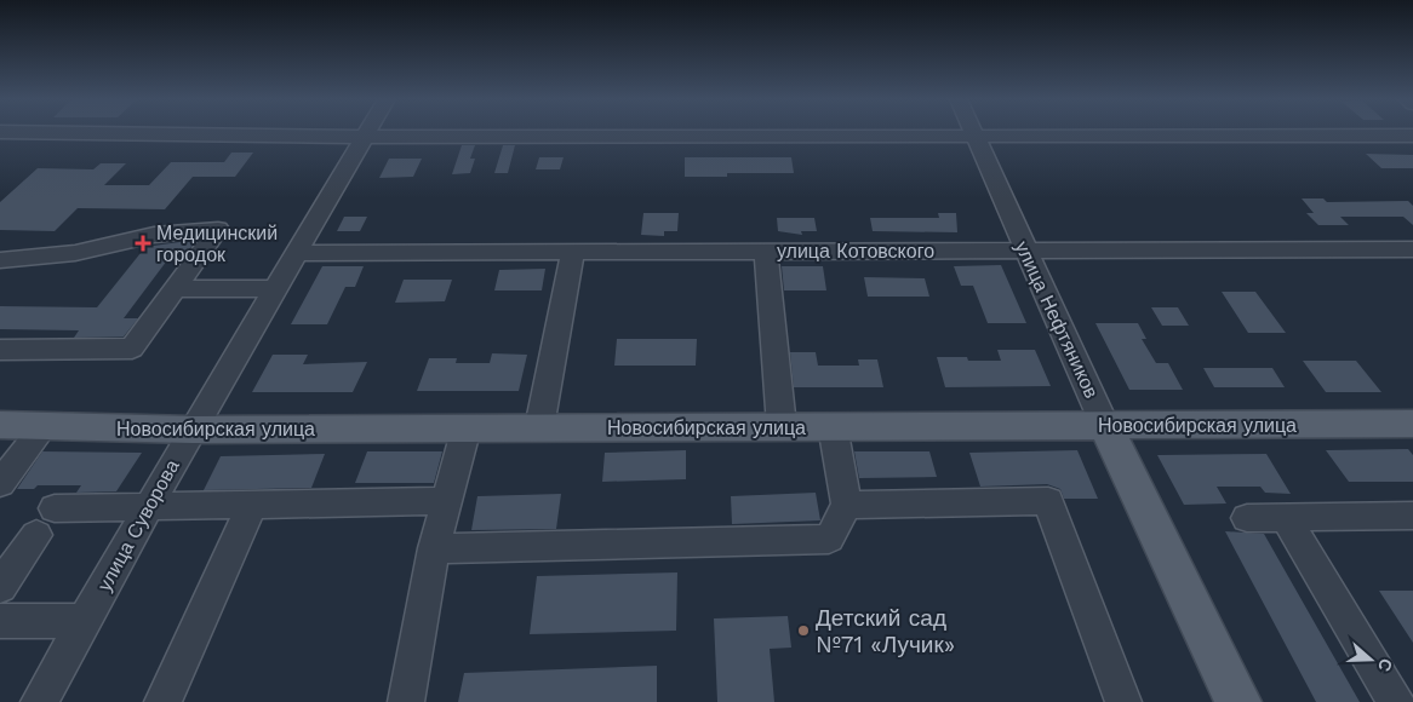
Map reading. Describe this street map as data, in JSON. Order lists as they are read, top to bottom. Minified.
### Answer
{"streets":{"main road":["улица Нефтяников","Новосибирская улица"],"street":["улица Котовского","улица Суворова"]},"crossings":[["улица Котовского","улица Нефтяников"],["улица Котовского","улица Суворова"],["улица Нефтяников","Новосибирская улица"],["Новосибирская улица","улица Суворова"]],"places":{"health":["Медицинский городок"],"other":["Детский сад №71 «Лучик»"]},"north":"right"}
